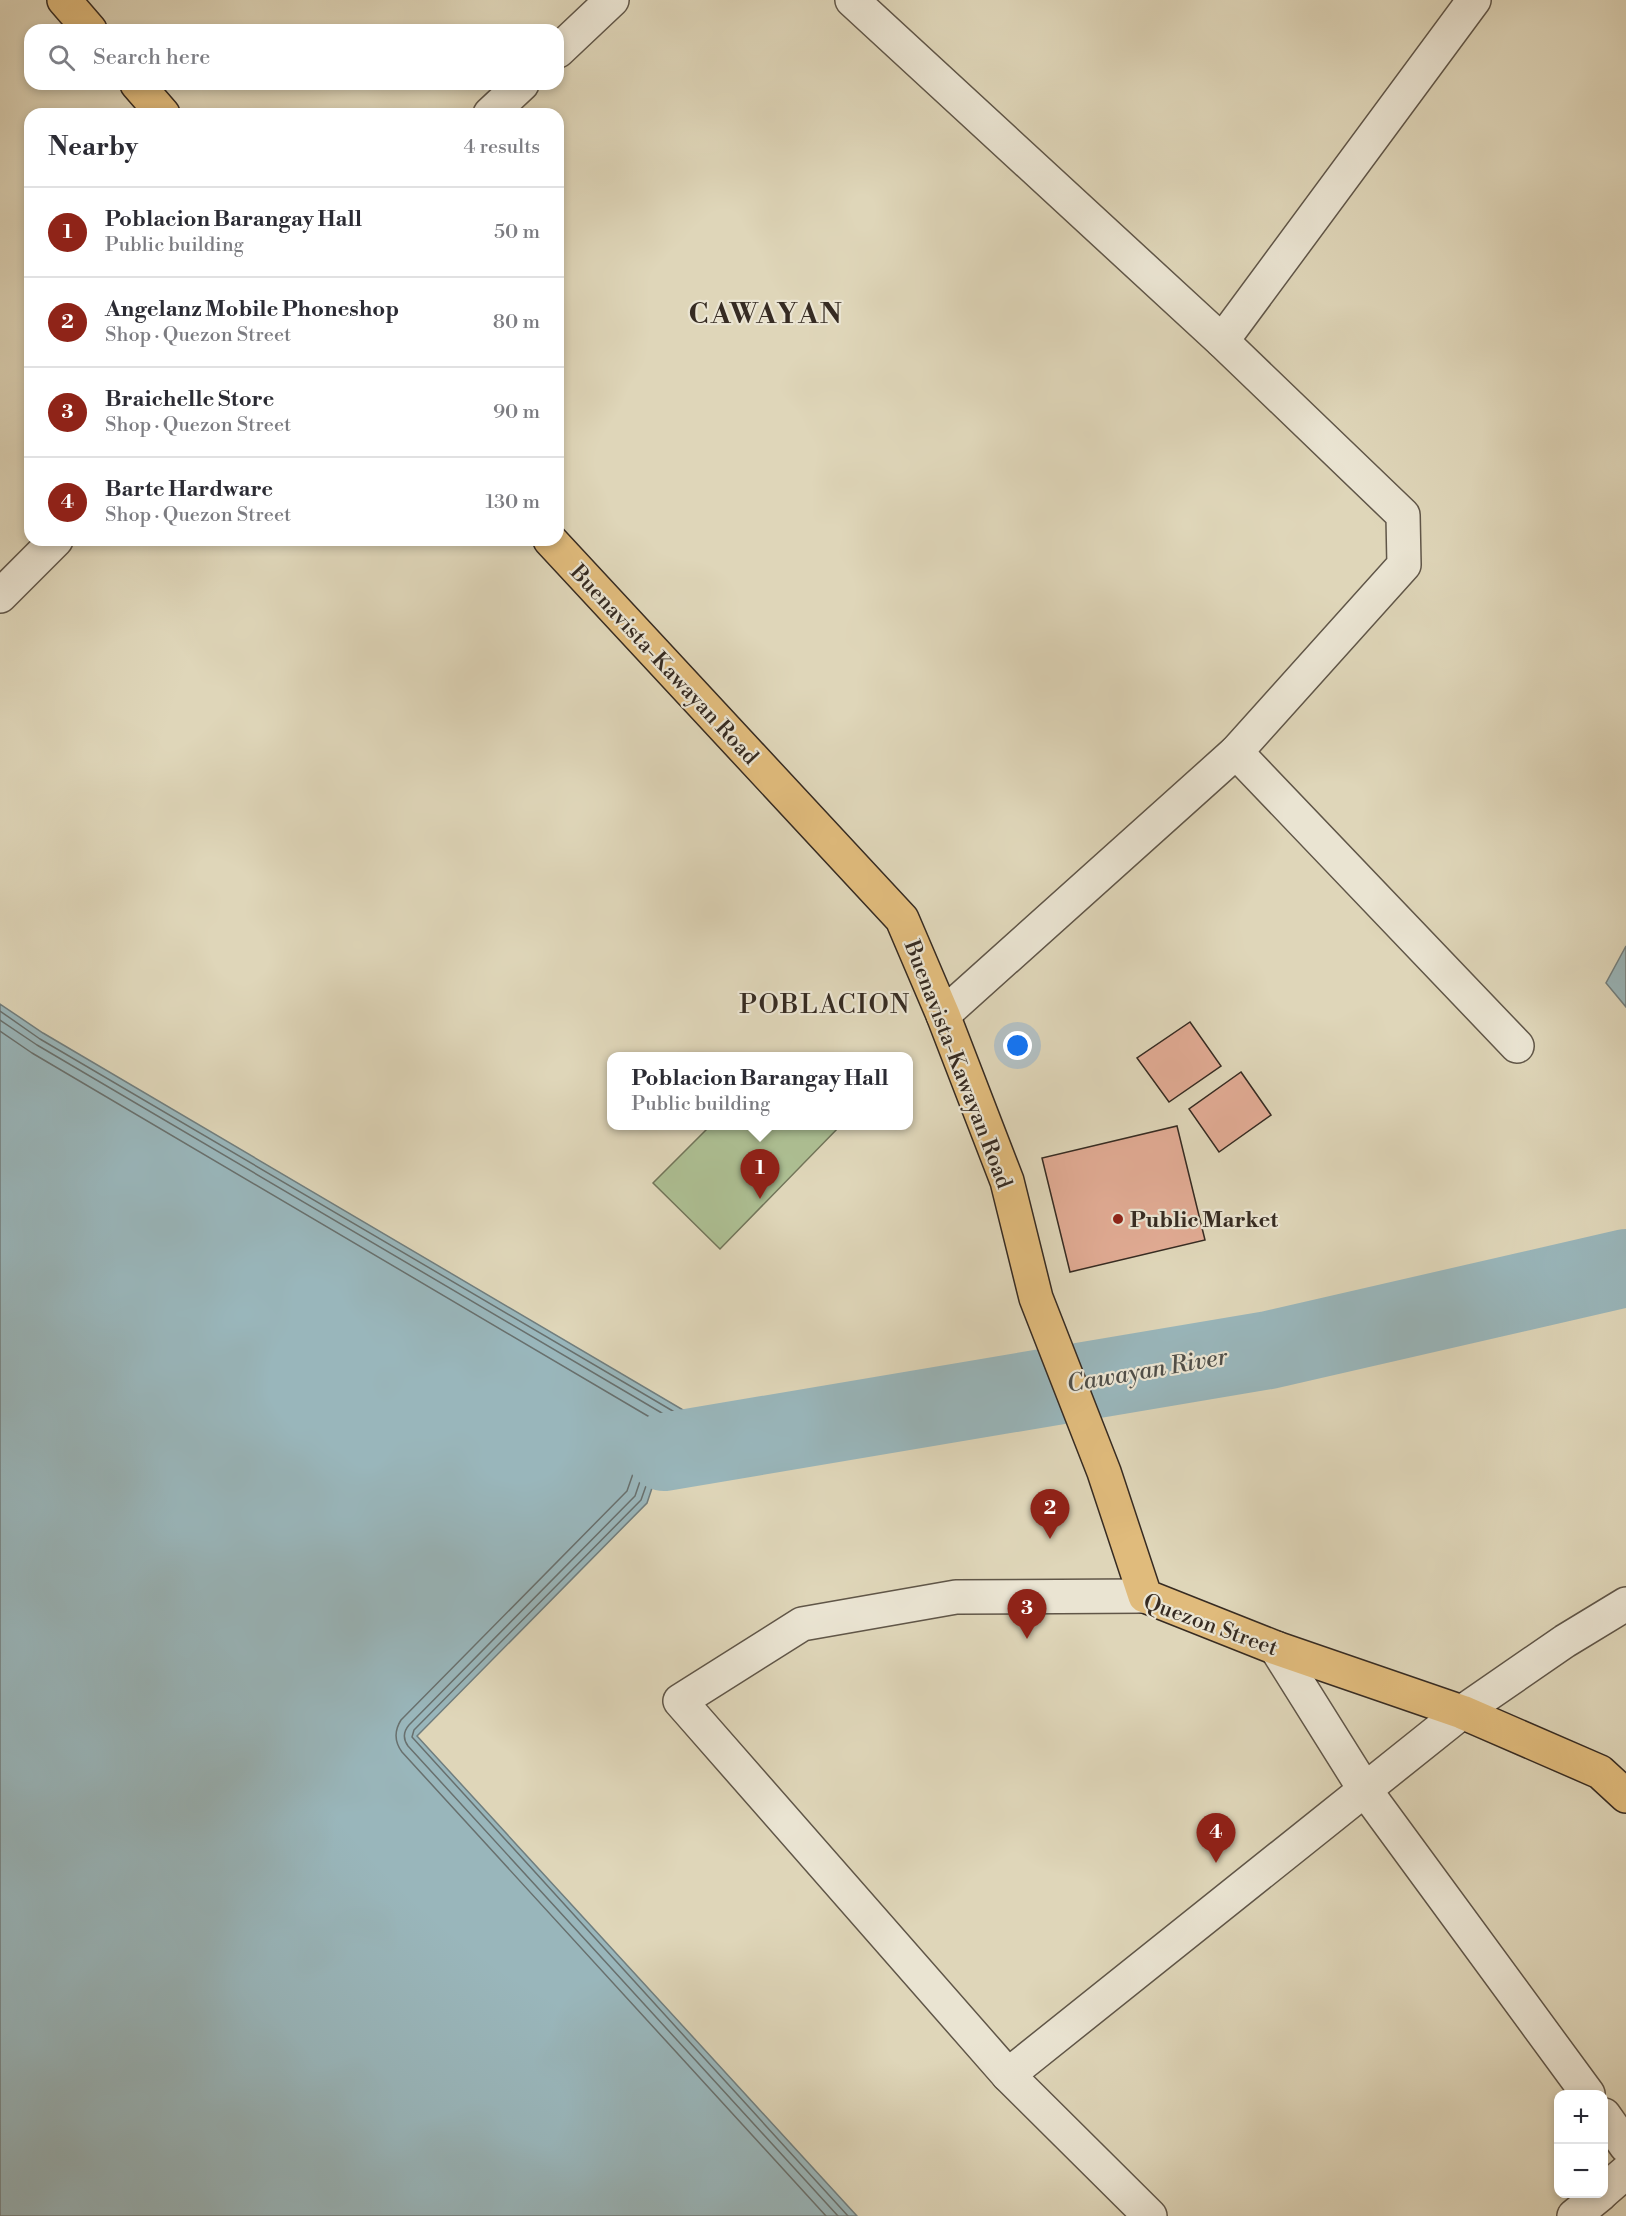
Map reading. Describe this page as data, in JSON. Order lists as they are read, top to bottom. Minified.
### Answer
{"streets":{"main road":["Buenavista-Kawayan Road","Quezon Street"]},"crossings":[["Buenavista-Kawayan Road","Quezon Street"]],"districts":["CAWAYAN","POBLACION"],"water":["Cawayan River"],"places":["Public Market"],"page":{"search":"Search here","heading":["Nearby","4 results"],"list":[{"mark":"1","name":"Poblacion Barangay Hall","note":"Public building","value":"50 m"},{"mark":"2","name":"Angelanz Mobile Phoneshop","note":"Shop · Quezon Street","value":"80 m"},{"mark":"3","name":"Braichelle Store","note":"Shop · Quezon Street","value":"90 m"},{"mark":"4","name":"Barte Hardware","note":"Shop · Quezon Street","value":"130 m"}],"popup":["Poblacion Barangay Hall","Public building"],"pins":["1","2","3","4"],"map_buttons":["+","−"]}}
